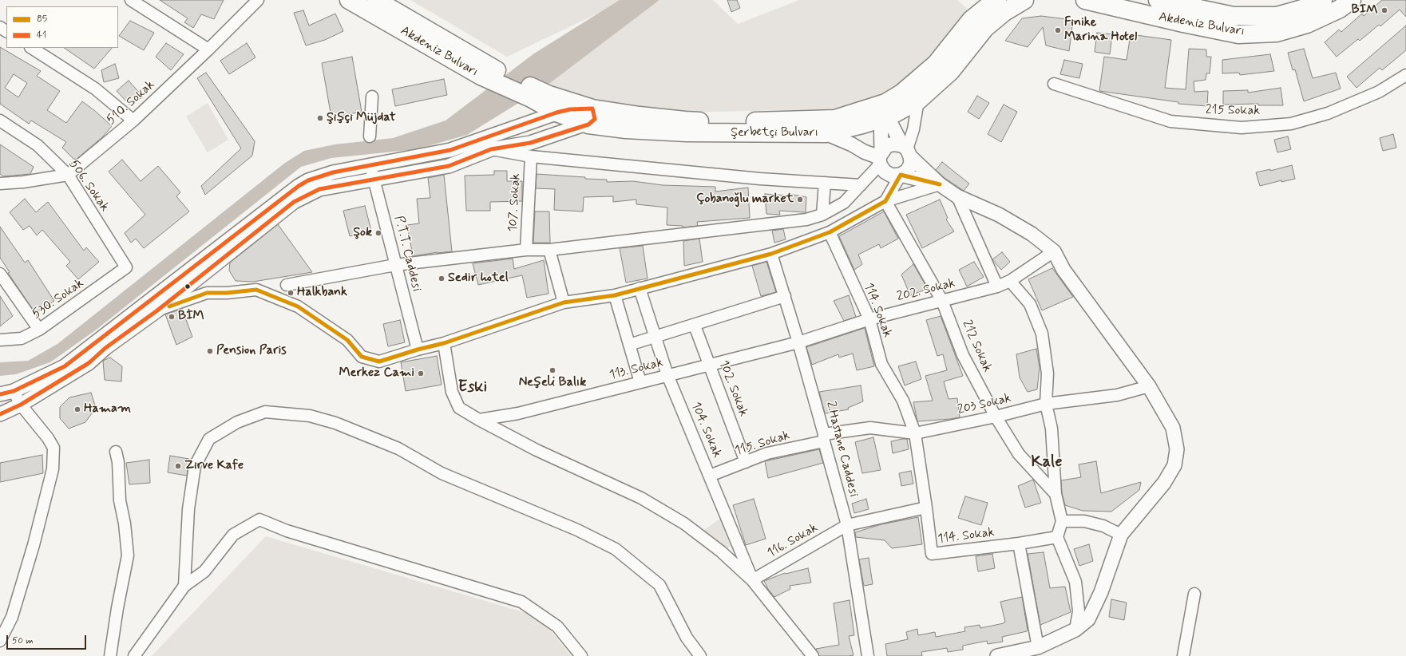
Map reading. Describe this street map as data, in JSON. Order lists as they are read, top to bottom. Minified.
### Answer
{"streets":{"highway":["Akdeniz Bulvarı","Şerbetçi Bulvarı"],"street":["510. Sokak","215 Sokak","506. Sokak","107. Sokak","P.T.T. Caddesi","202. Sokak","530. Sokak","114. Sokak","212 Sokak","113. Sokak","102. Sokak","203 Sokak","104. Sokak","115. Sokak","2.Hastane Caddesi","116. Sokak"]},"crossings":[["Akdeniz Bulvarı","Şerbetçi Bulvarı"],["510. Sokak","506. Sokak"],["506. Sokak","530. Sokak"],["202. Sokak","114. Sokak"],["202. Sokak","212 Sokak"],["202. Sokak","113. Sokak"],["202. Sokak","2.Hastane Caddesi"],["114. Sokak","203 Sokak"],["114. Sokak","116. Sokak"],["212 Sokak","203 Sokak"],["113. Sokak","102. Sokak"],["113. Sokak","104. Sokak"],["113. Sokak","2.Hastane Caddesi"],["102. Sokak","115. Sokak"],["203 Sokak","115. Sokak"],["203 Sokak","2.Hastane Caddesi"],["104. Sokak","115. Sokak"],["104. Sokak","116. Sokak"],["115. Sokak","2.Hastane Caddesi"],["2.Hastane Caddesi","116. Sokak"]],"districts":["Eski","Kale"],"places":["BIM","Finike Marina Hotel","Şişçi Müjdat","Çobanoğlu market","Şok","Sedir hotel","Halkbank","BİM","Pension Paris","Neşeli Balık","Merkez Cami","Hamam","Zirve Kafe"],"lines":["transit line 41","transit line 85"],"legend":["85","41"],"scale_bar":"50 m"}
